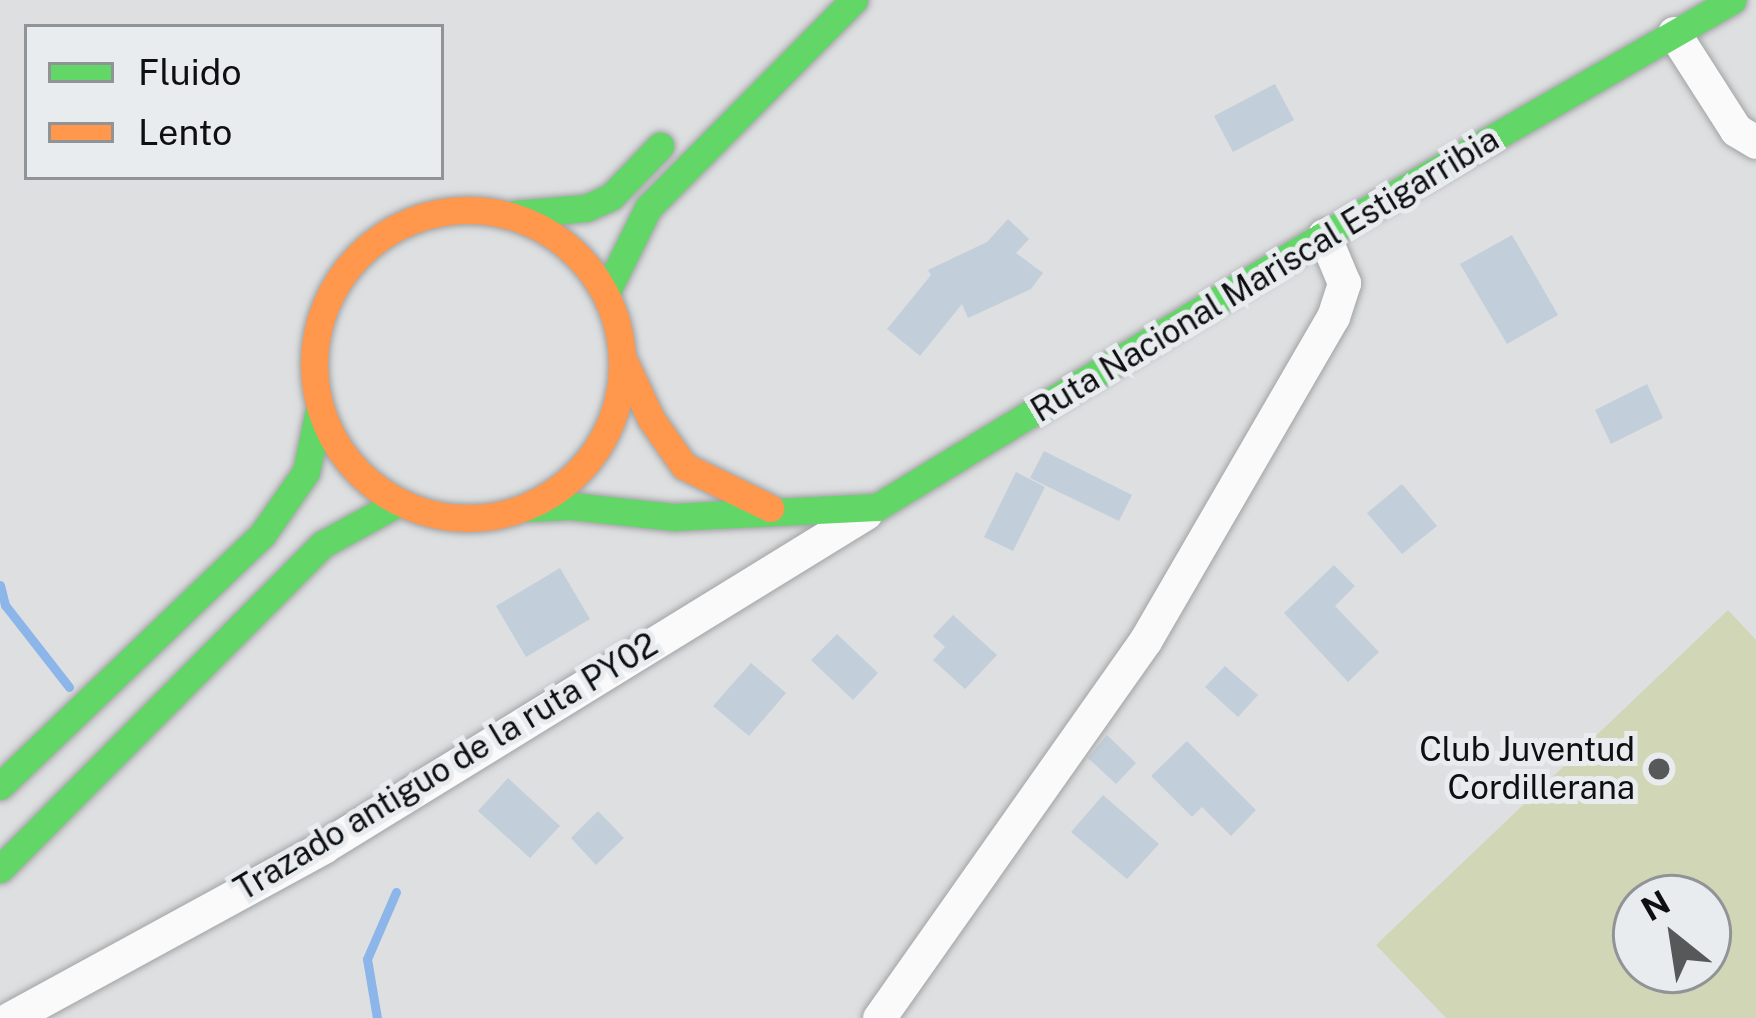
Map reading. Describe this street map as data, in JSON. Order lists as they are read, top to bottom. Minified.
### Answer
{"streets":{"main road":["Ruta Nacional Mariscal Estigarribia"],"street":["Trazado antiguo de la ruta PY02"]},"crossings":[["Ruta Nacional Mariscal Estigarribia","Trazado antiguo de la ruta PY02"]],"places":["Club Juventud Cordillerana"],"legend":["Fluido","Lento"],"north":"top left"}
